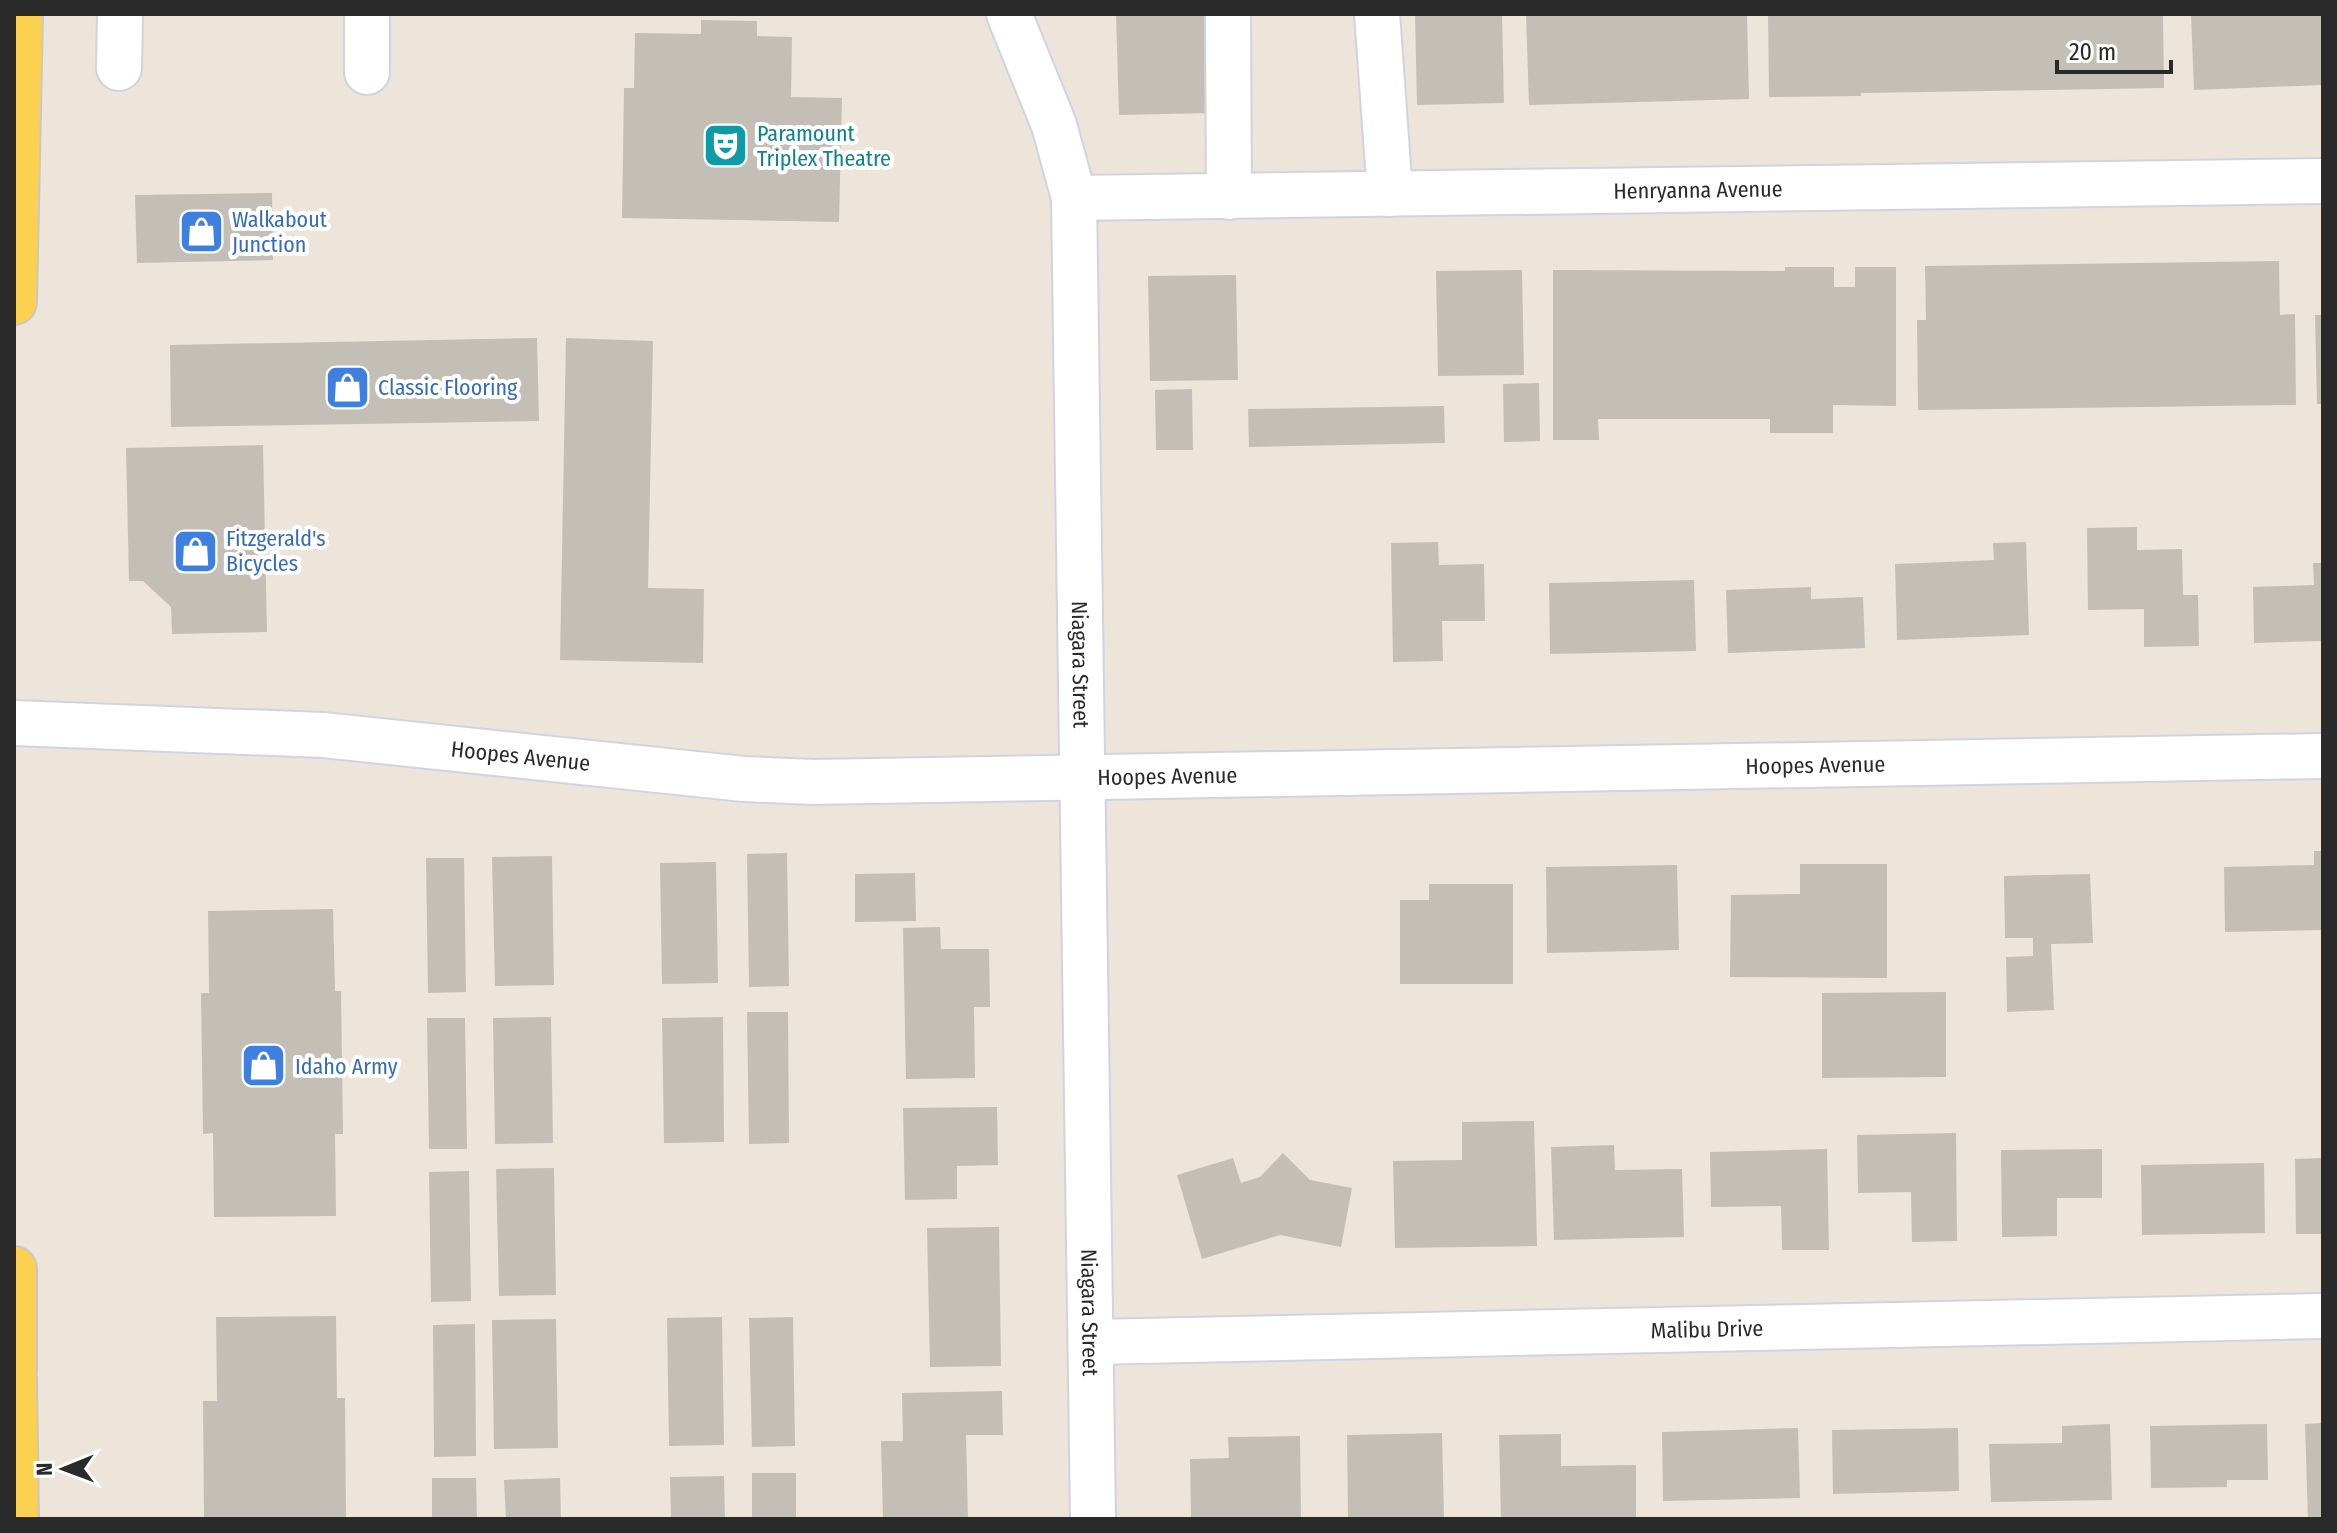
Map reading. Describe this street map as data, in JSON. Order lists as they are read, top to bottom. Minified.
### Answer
{"streets":{"street":["Henryanna Avenue","Niagara Street","Hoopes Avenue","Malibu Drive"]},"crossings":[["Henryanna Avenue","Niagara Street"],["Niagara Street","Hoopes Avenue"],["Niagara Street","Malibu Drive"]],"places":{"theatre":["Paramount Triplex Theatre"],"shop":["Walkabout Junction","Classic Flooring","Fitzgerald's Bicycles","Idaho Army"]},"scale_bar":"20 m","north":"left"}
